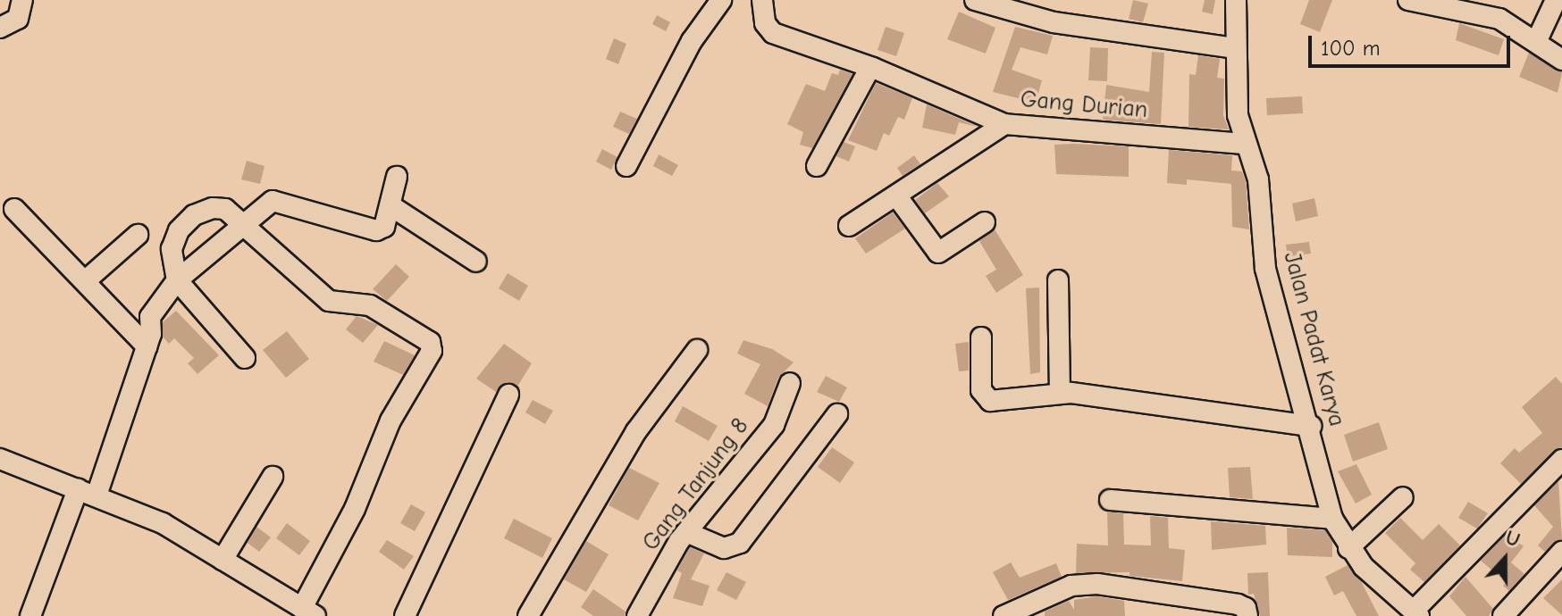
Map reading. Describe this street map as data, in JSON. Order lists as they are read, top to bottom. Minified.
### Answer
{"streets":{"street":["Gang Durian","Jalan Padat Karya","Gang Tanjung 8"]},"crossings":[["Gang Durian","Jalan Padat Karya"]],"scale_bar":"100 m","north":"top"}
